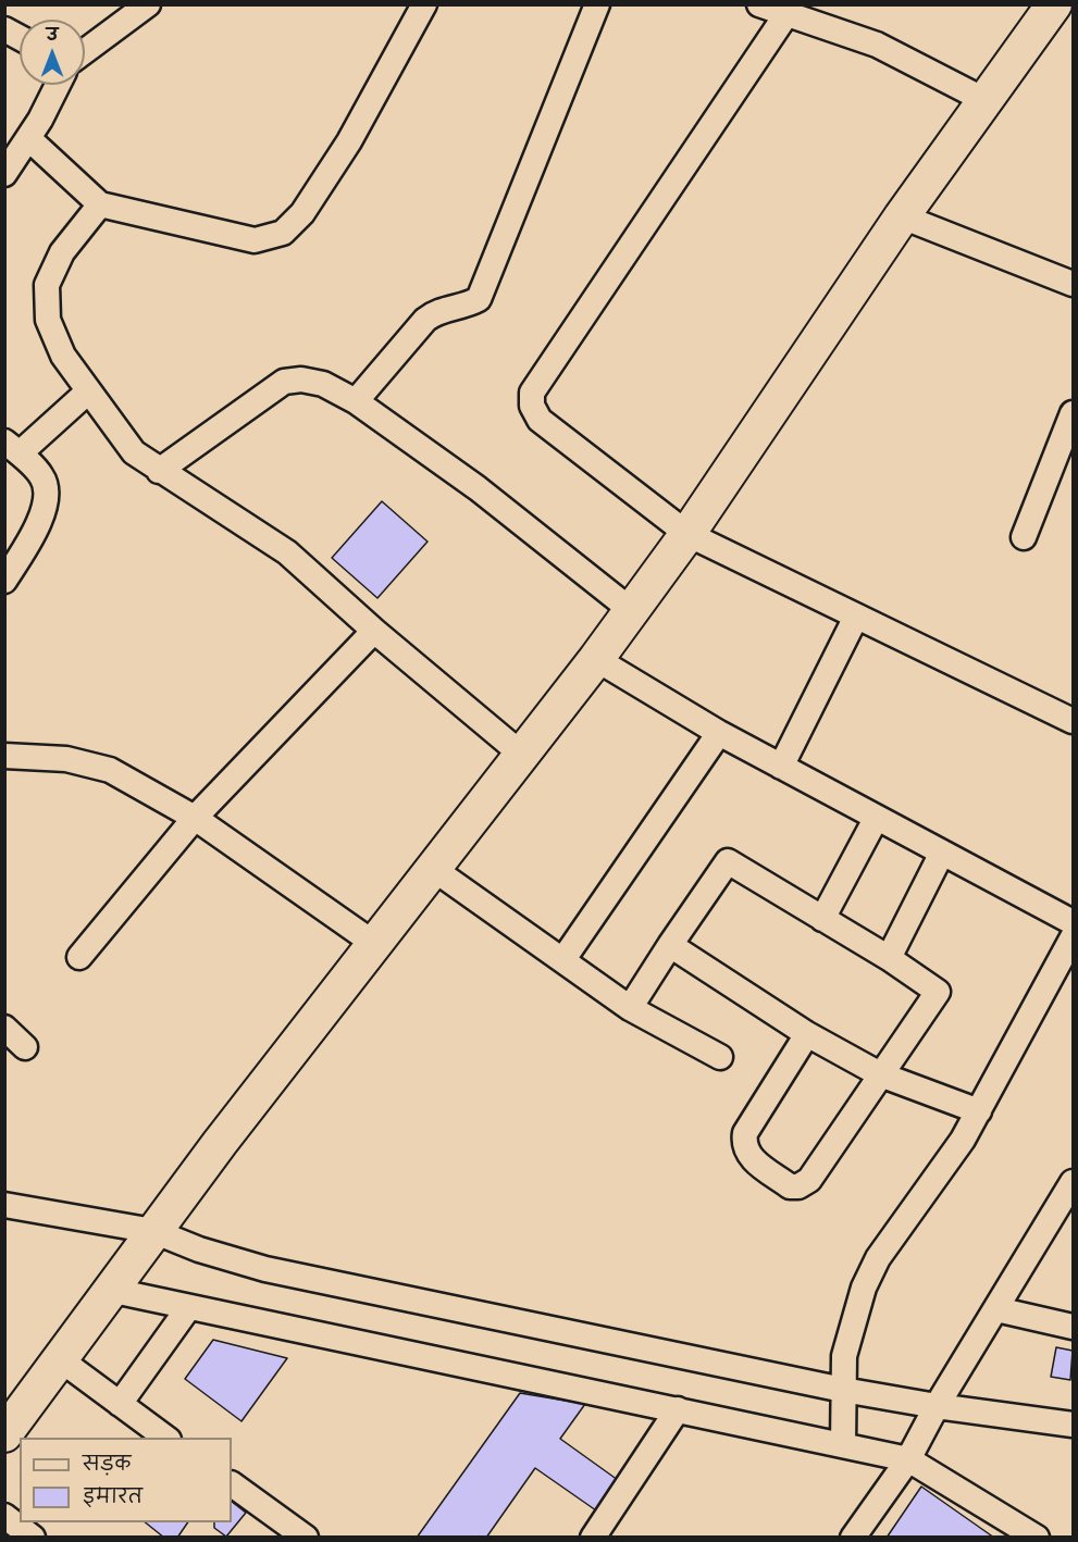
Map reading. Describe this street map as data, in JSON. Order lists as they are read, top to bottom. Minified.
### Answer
{"legend":["सड़क","इमारत"],"north":"top"}
